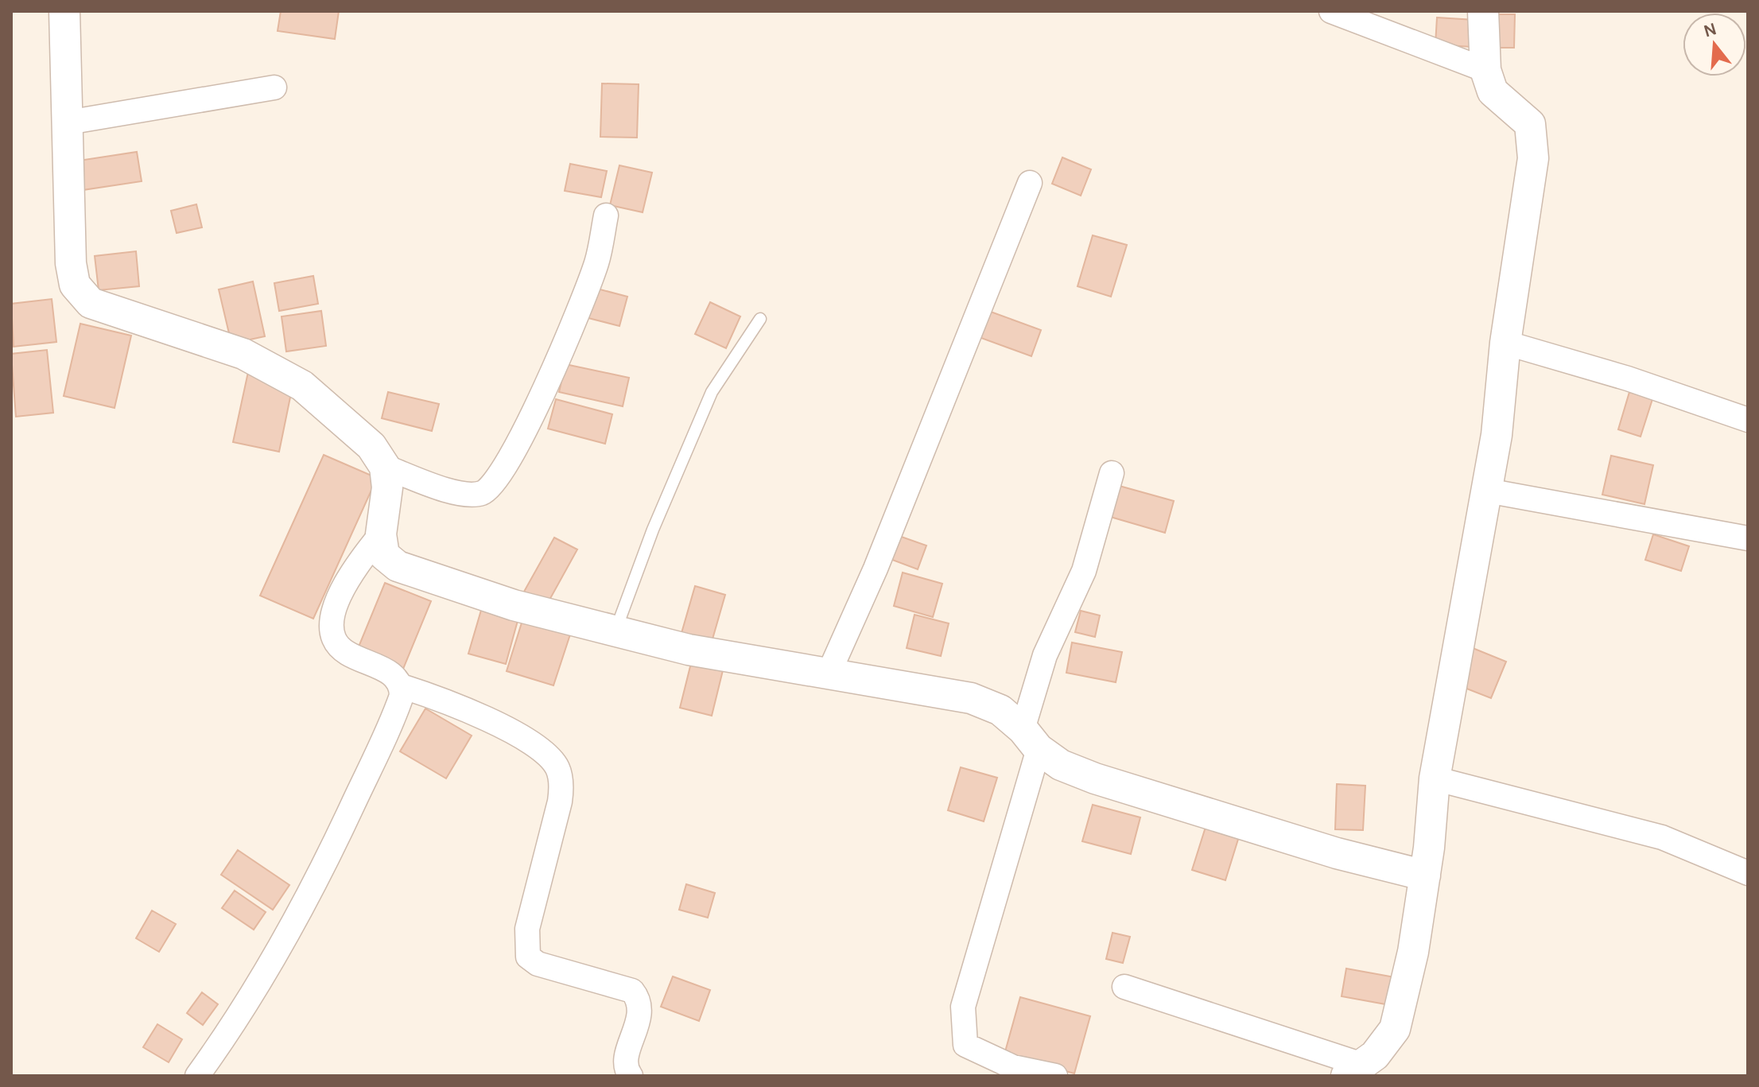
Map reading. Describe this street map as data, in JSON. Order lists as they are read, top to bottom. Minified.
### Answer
{"north":"top"}
